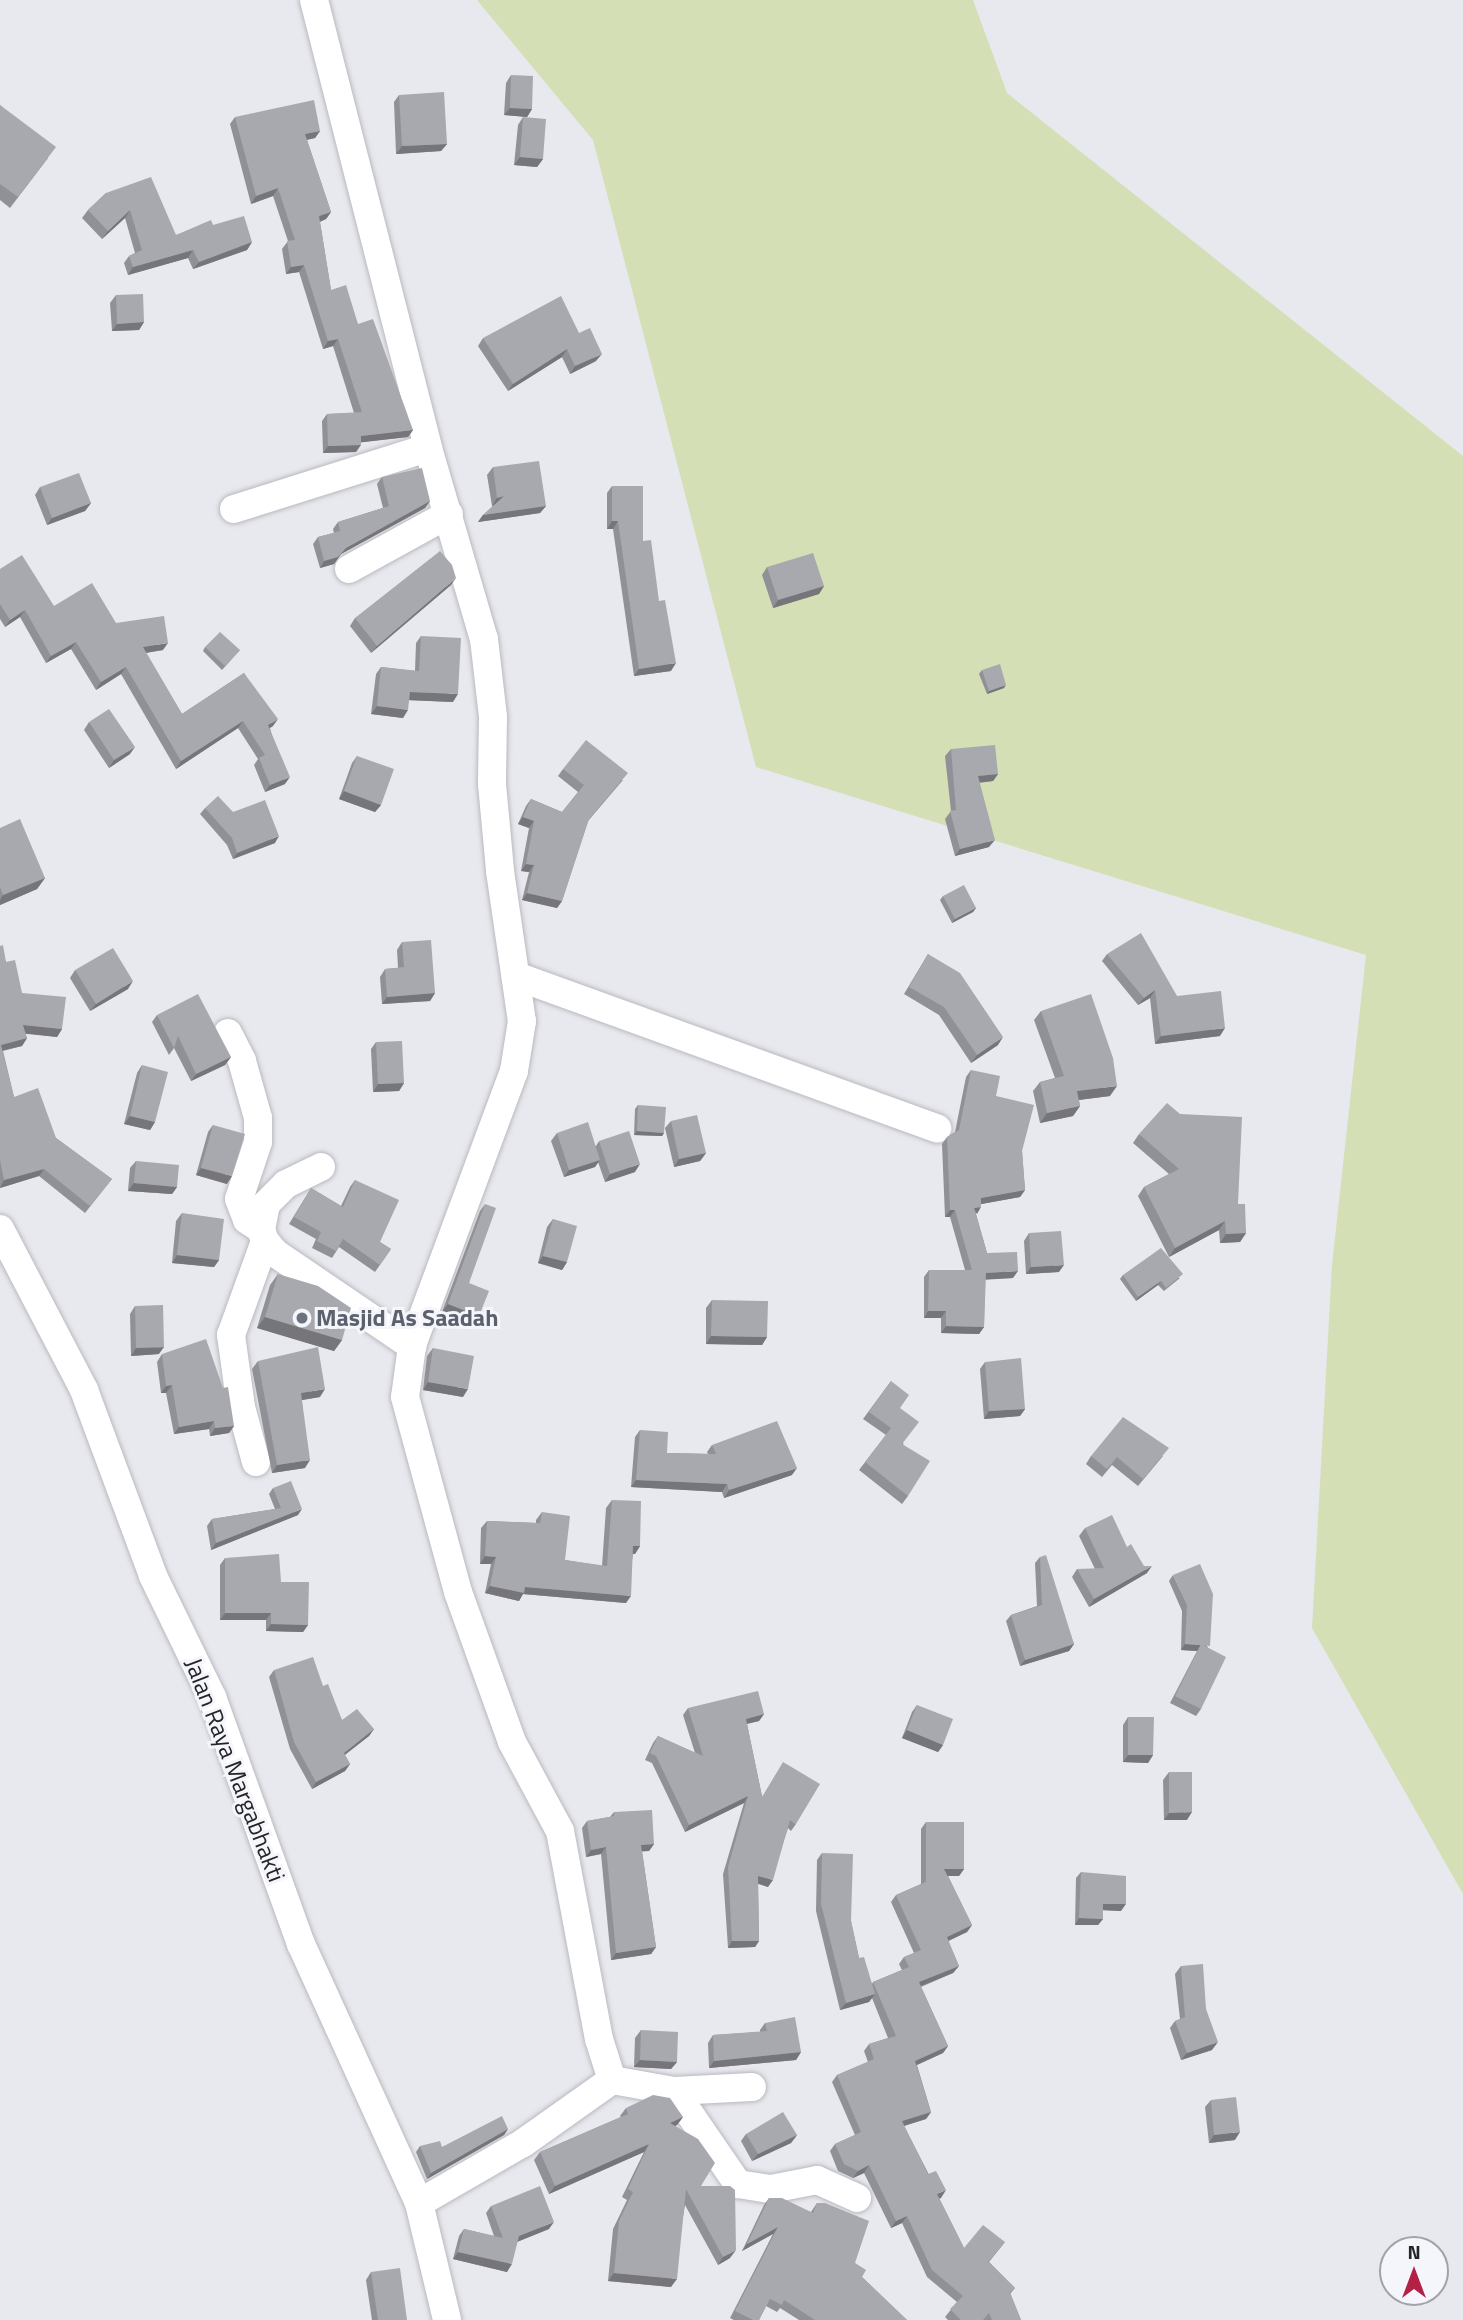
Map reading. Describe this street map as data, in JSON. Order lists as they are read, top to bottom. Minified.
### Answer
{"streets":{"street":["Jalan Raya Margabhakti"]},"places":["Masjid As Saadah"],"north":"top"}
